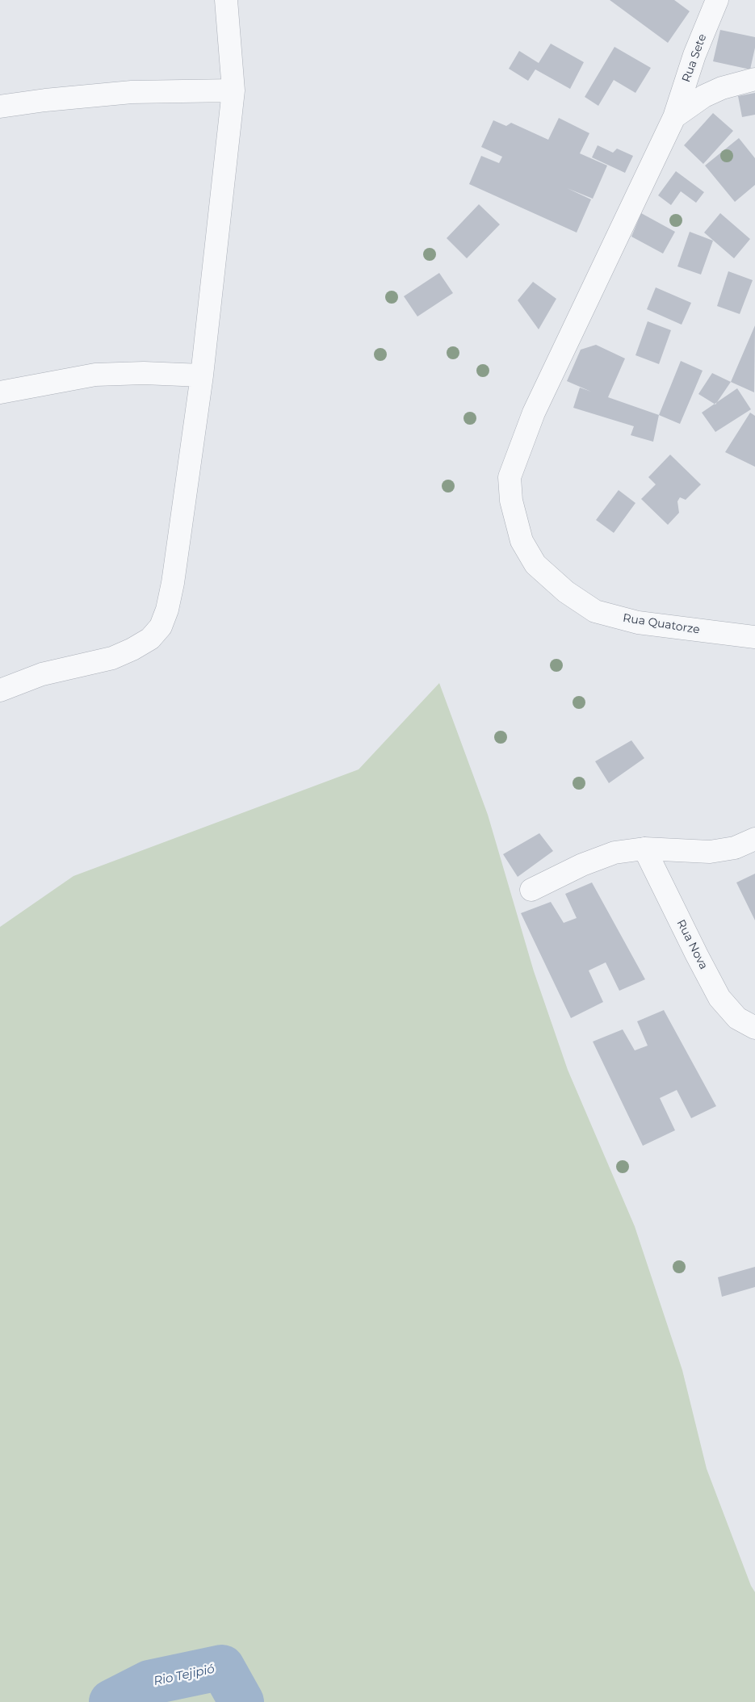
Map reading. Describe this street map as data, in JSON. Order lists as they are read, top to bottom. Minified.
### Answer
{"streets":{"street":["Rua Sete","Rua Quatorze","Rua Nova"]},"crossings":[["Rua Sete","Rua Quatorze"]],"water":["Rio Tejipió"]}
